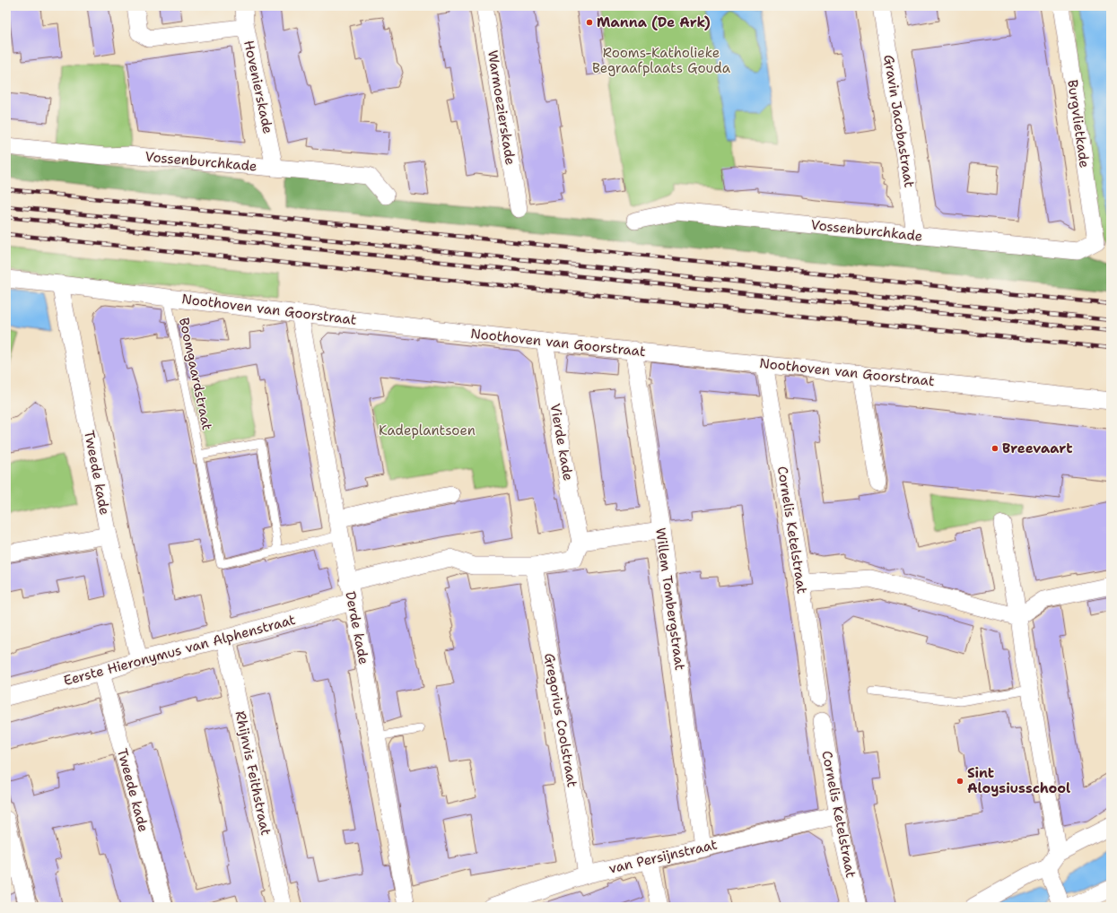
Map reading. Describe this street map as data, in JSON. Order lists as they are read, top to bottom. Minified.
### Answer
{"streets":{"street":["Hovenierskade","Warmoezierskade","Gravin Jacobastraat","Burgvlietkade","Vossenburchkade","Noothoven van Goorstraat","Vierde kade","Tweede kade","Cornelis Ketelstraat","Willem Tombergstraat","Derde kade","Eerste Hieronymus van Alphenstraat","Gregorius Coolstraat","Rhijnvis Feithstraat","van Persijnstraat"],"lane":["Boomgaardstraat"]},"crossings":[["Hovenierskade","Vossenburchkade"],["Gravin Jacobastraat","Vossenburchkade"],["Burgvlietkade","Vossenburchkade"],["Noothoven van Goorstraat","Boomgaardstraat"],["Noothoven van Goorstraat","Vierde kade"],["Noothoven van Goorstraat","Tweede kade"],["Noothoven van Goorstraat","Cornelis Ketelstraat"],["Noothoven van Goorstraat","Willem Tombergstraat"],["Noothoven van Goorstraat","Derde kade"],["Boomgaardstraat","Derde kade"],["Tweede kade","Eerste Hieronymus van Alphenstraat"],["Cornelis Ketelstraat","van Persijnstraat"],["Willem Tombergstraat","van Persijnstraat"],["Derde kade","Eerste Hieronymus van Alphenstraat"],["Eerste Hieronymus van Alphenstraat","Rhijnvis Feithstraat"],["Gregorius Coolstraat","van Persijnstraat"]],"parks":["Rooms-Katholieke Begraafplaats Gouda","Kadeplantsoen"],"places":["Manna (De Ark)","Breevaart","Sint Aloysiusschool"]}
